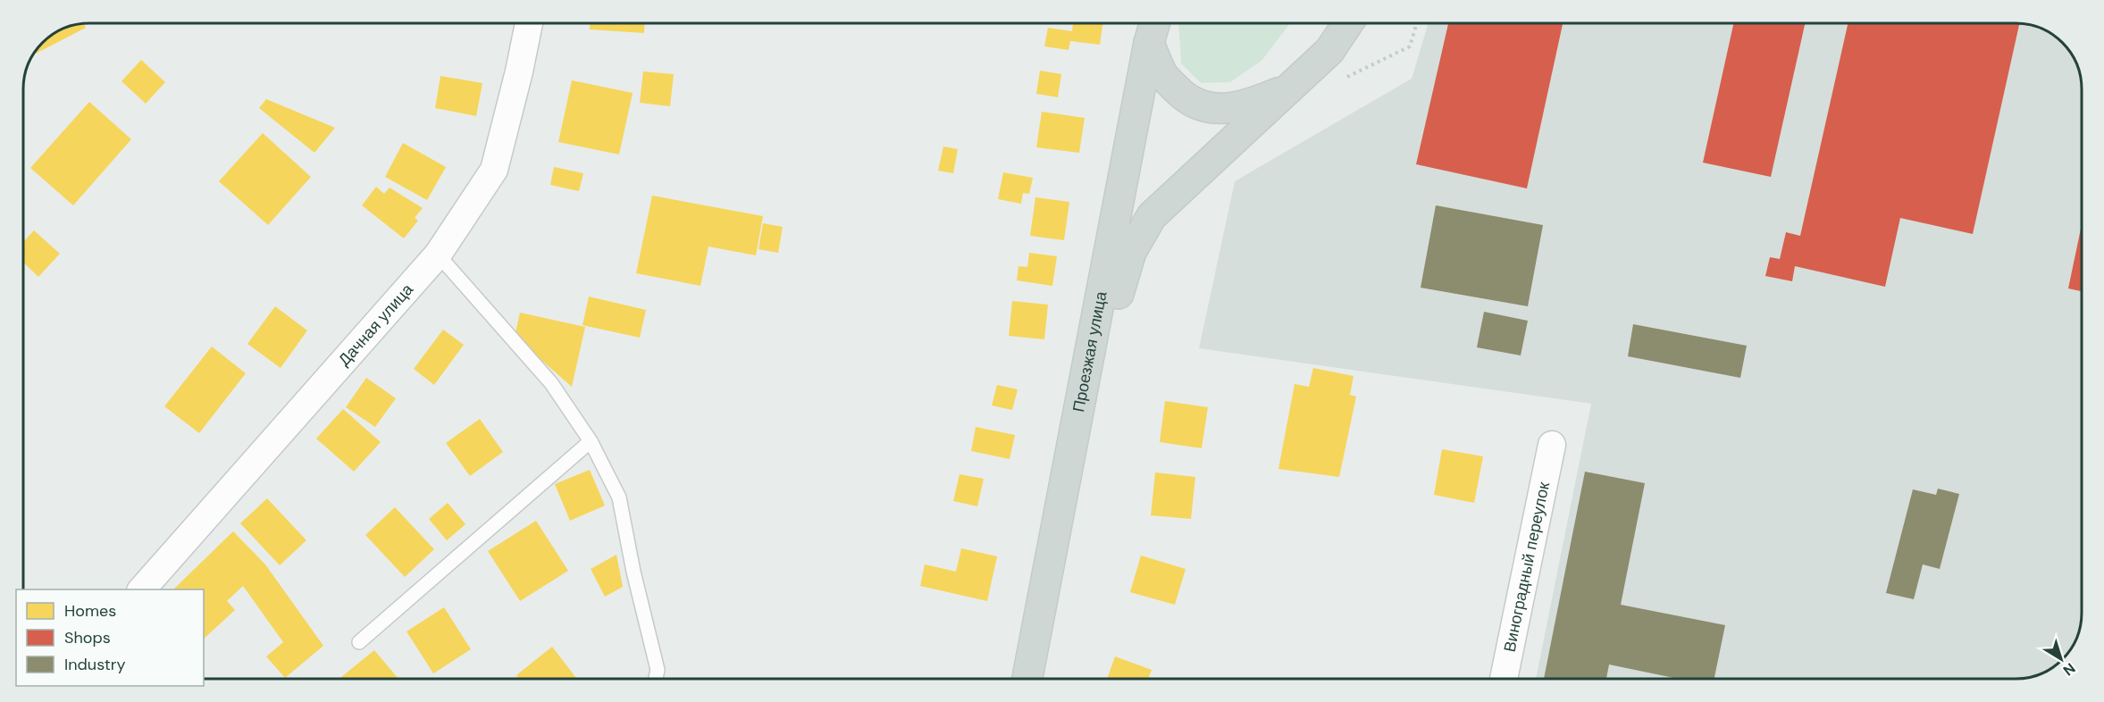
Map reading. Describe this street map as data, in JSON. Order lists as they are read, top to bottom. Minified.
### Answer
{"streets":{"main road":["Проезжая улица"],"street":["Дачная улица","Виноградный переулок"]},"legend":["Homes","Shops","Industry"],"north":"bottom right"}
